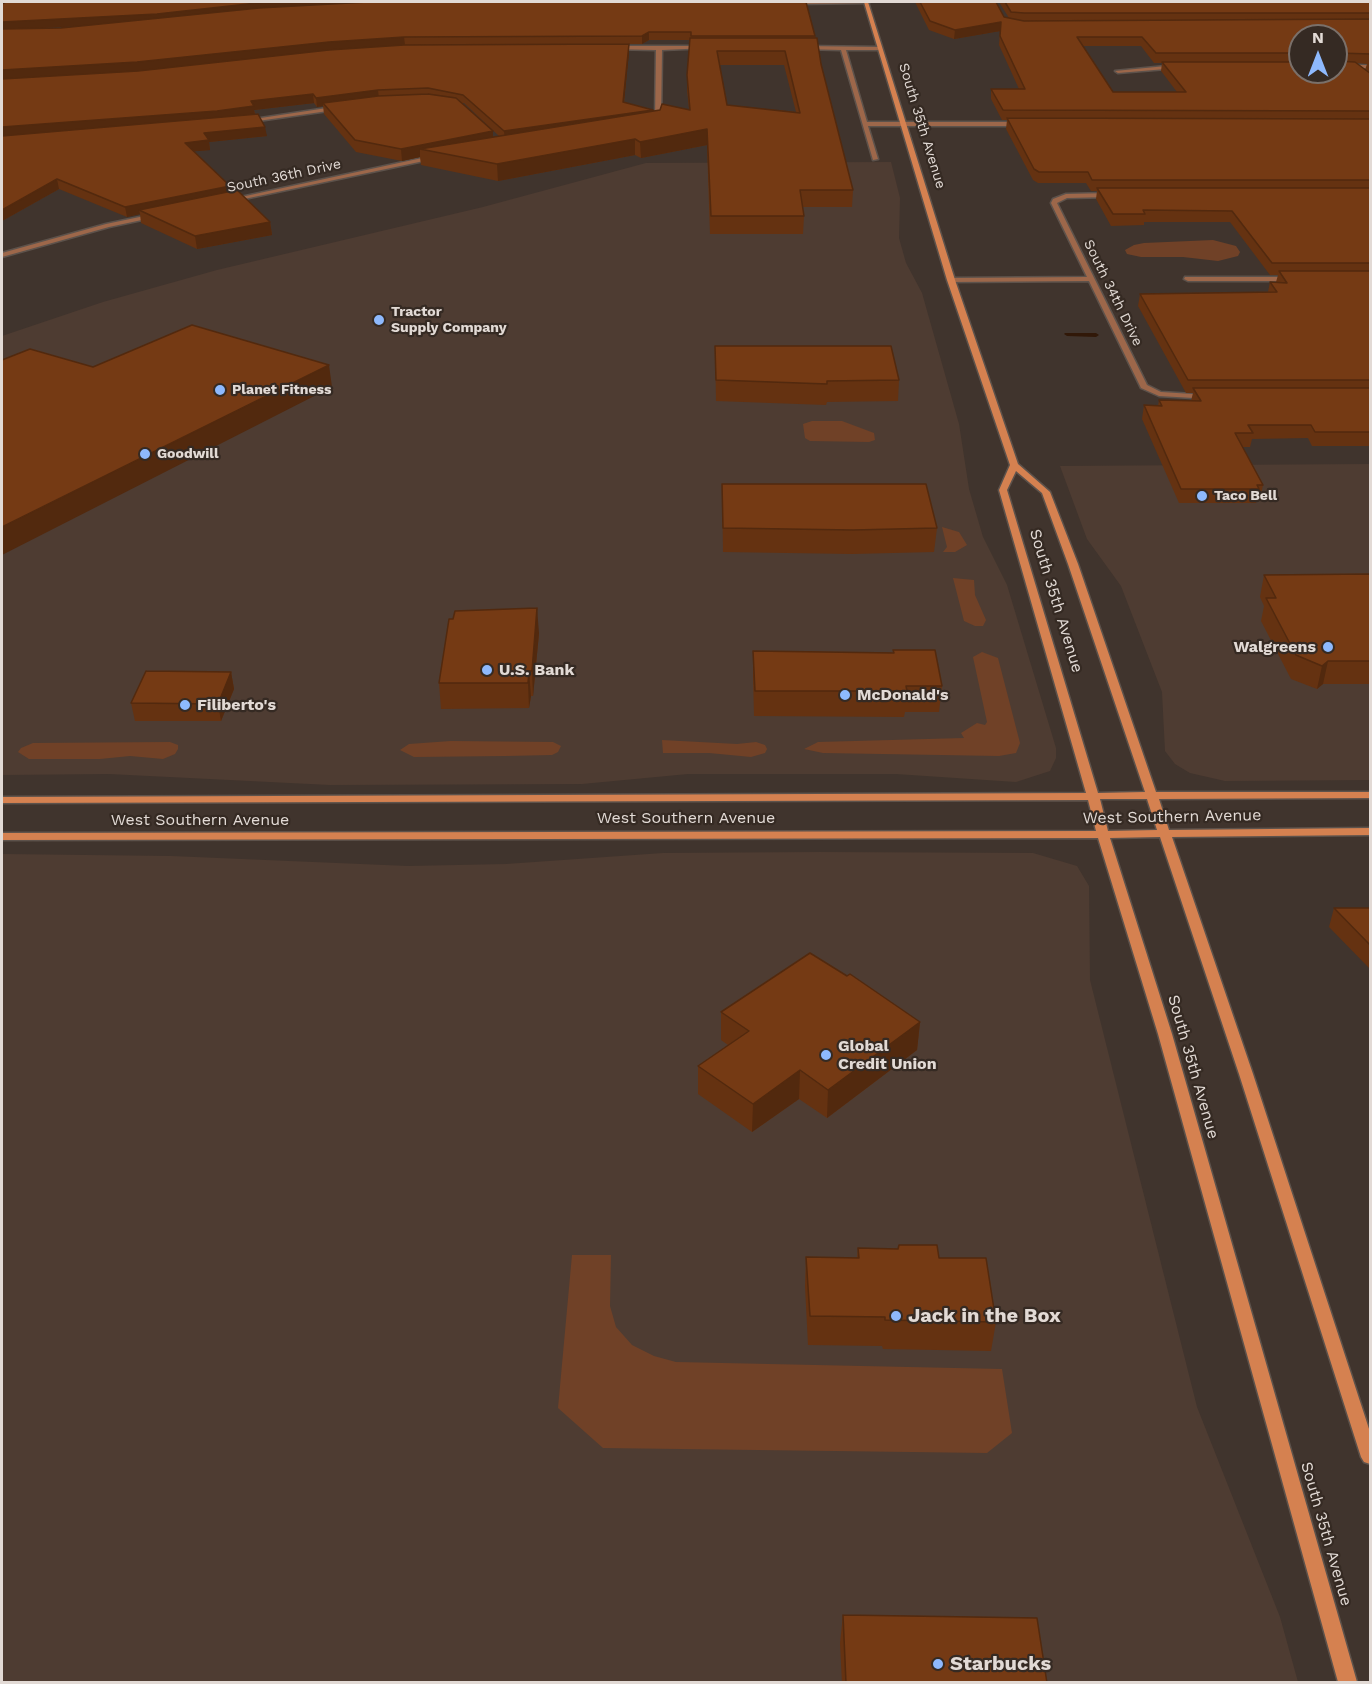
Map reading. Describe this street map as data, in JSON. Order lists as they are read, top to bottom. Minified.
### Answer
{"streets":{"main road":["South 35th Avenue","West Southern Avenue"],"street":["South 36th Drive","South 34th Drive"]},"crossings":[["South 35th Avenue","West Southern Avenue"]],"places":["Tractor Supply Company","Planet Fitness","Goodwill","Taco Bell","Walgreens","U.S. Bank","McDonald's","Filiberto's","Global Credit Union","Jack in the Box","Starbucks"],"north":"top"}
